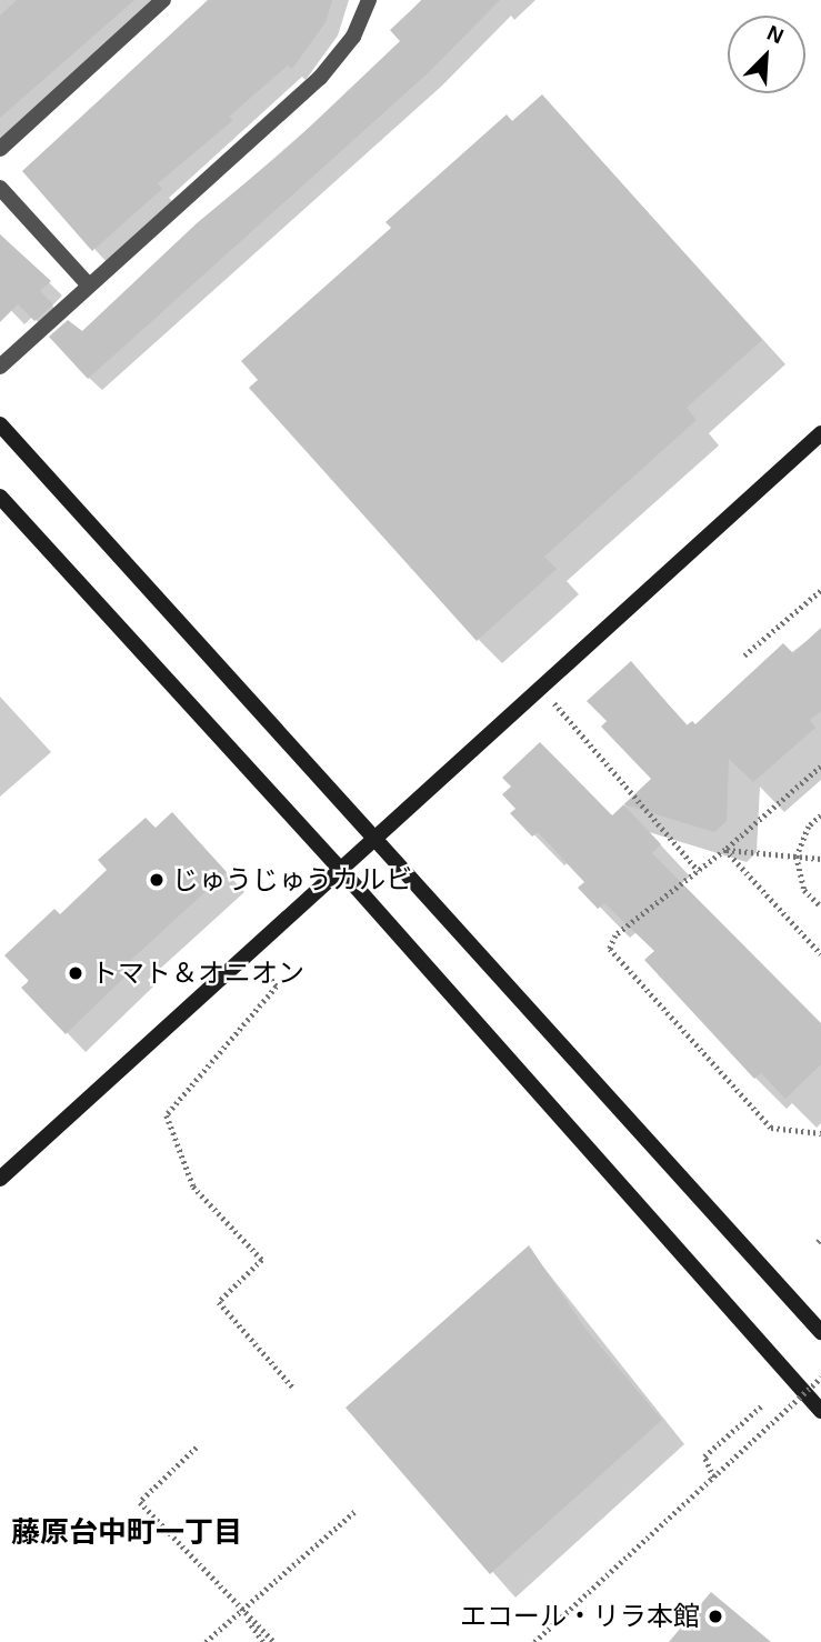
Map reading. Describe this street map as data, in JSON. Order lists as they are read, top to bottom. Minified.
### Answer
{"districts":["藤原台中町一丁目"],"places":["じゅうじゅうカルビ","トマト＆オニオン","エコール・リラ本館"],"north":"top right"}
